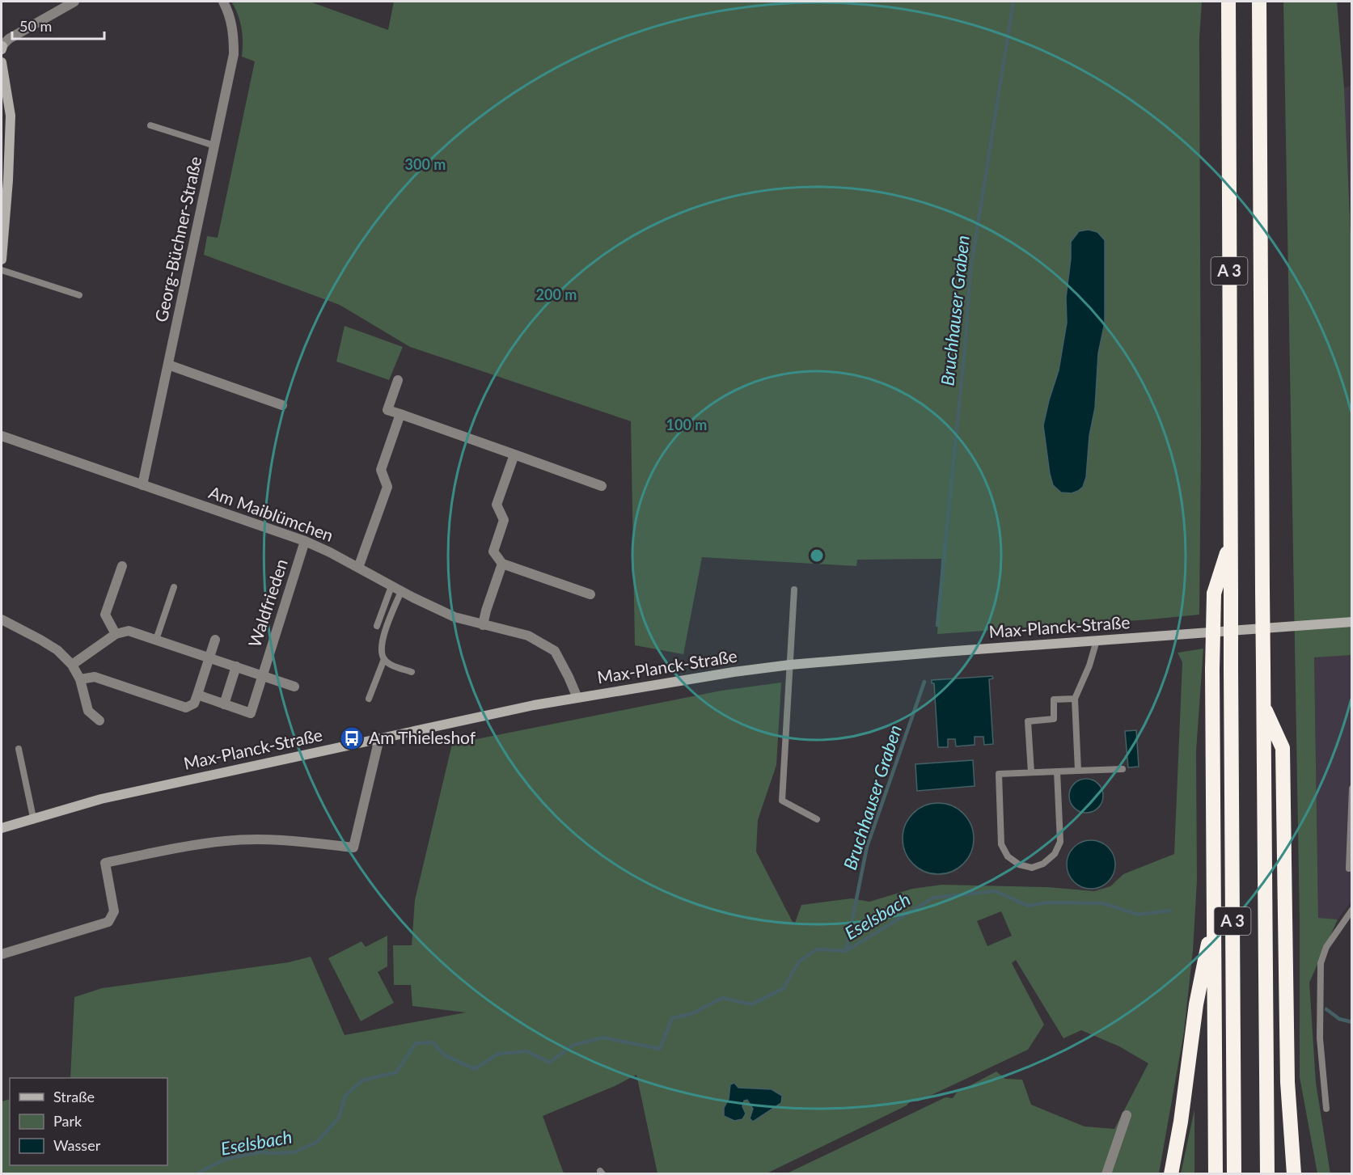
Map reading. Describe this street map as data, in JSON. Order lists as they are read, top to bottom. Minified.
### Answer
{"streets":{"highway":["A 3"],"street":["Georg-Büchner-Straße","Am Maiblümchen","Waldfrieden","Max-Planck-Straße"]},"crossings":[["Georg-Büchner-Straße","Am Maiblümchen"],["Am Maiblümchen","Waldfrieden"],["Am Maiblümchen","Max-Planck-Straße"]],"water":["Bruchhauser Graben","Eselsbach"],"places":{"bus stop":["Am Thieleshof"]},"legend":["Straße","Park","Wasser"],"scale_bar":"50 m","rings":["300 m","200 m","100 m"]}
